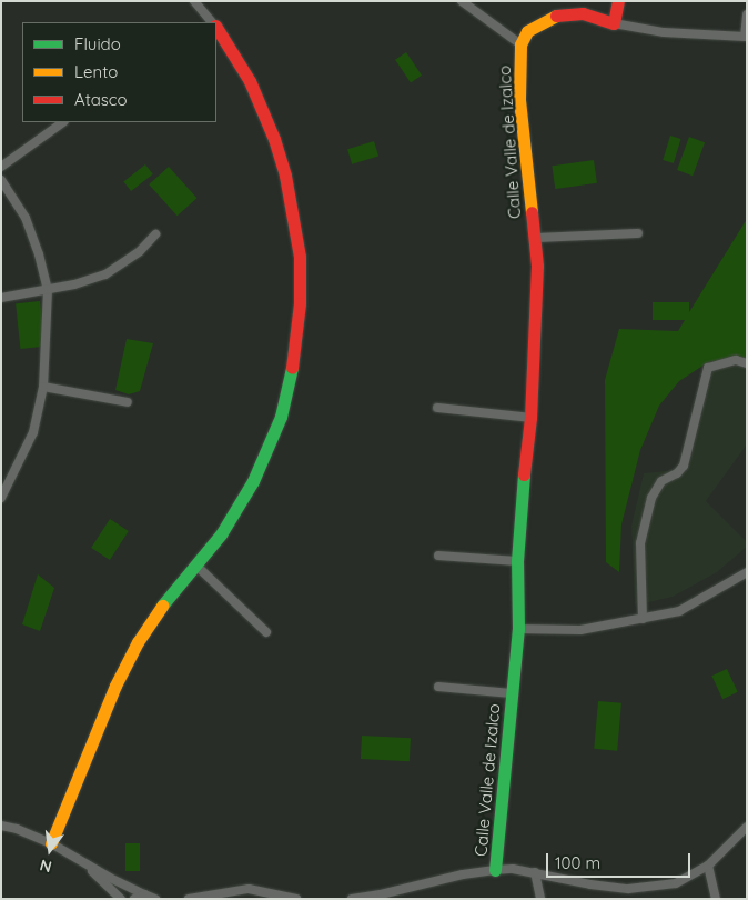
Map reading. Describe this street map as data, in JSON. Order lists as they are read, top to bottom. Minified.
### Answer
{"streets":{"street":["Calle Valle de Izalco"]},"legend":["Fluido","Lento","Atasco"],"scale_bar":"100 m","north":"bottom"}
